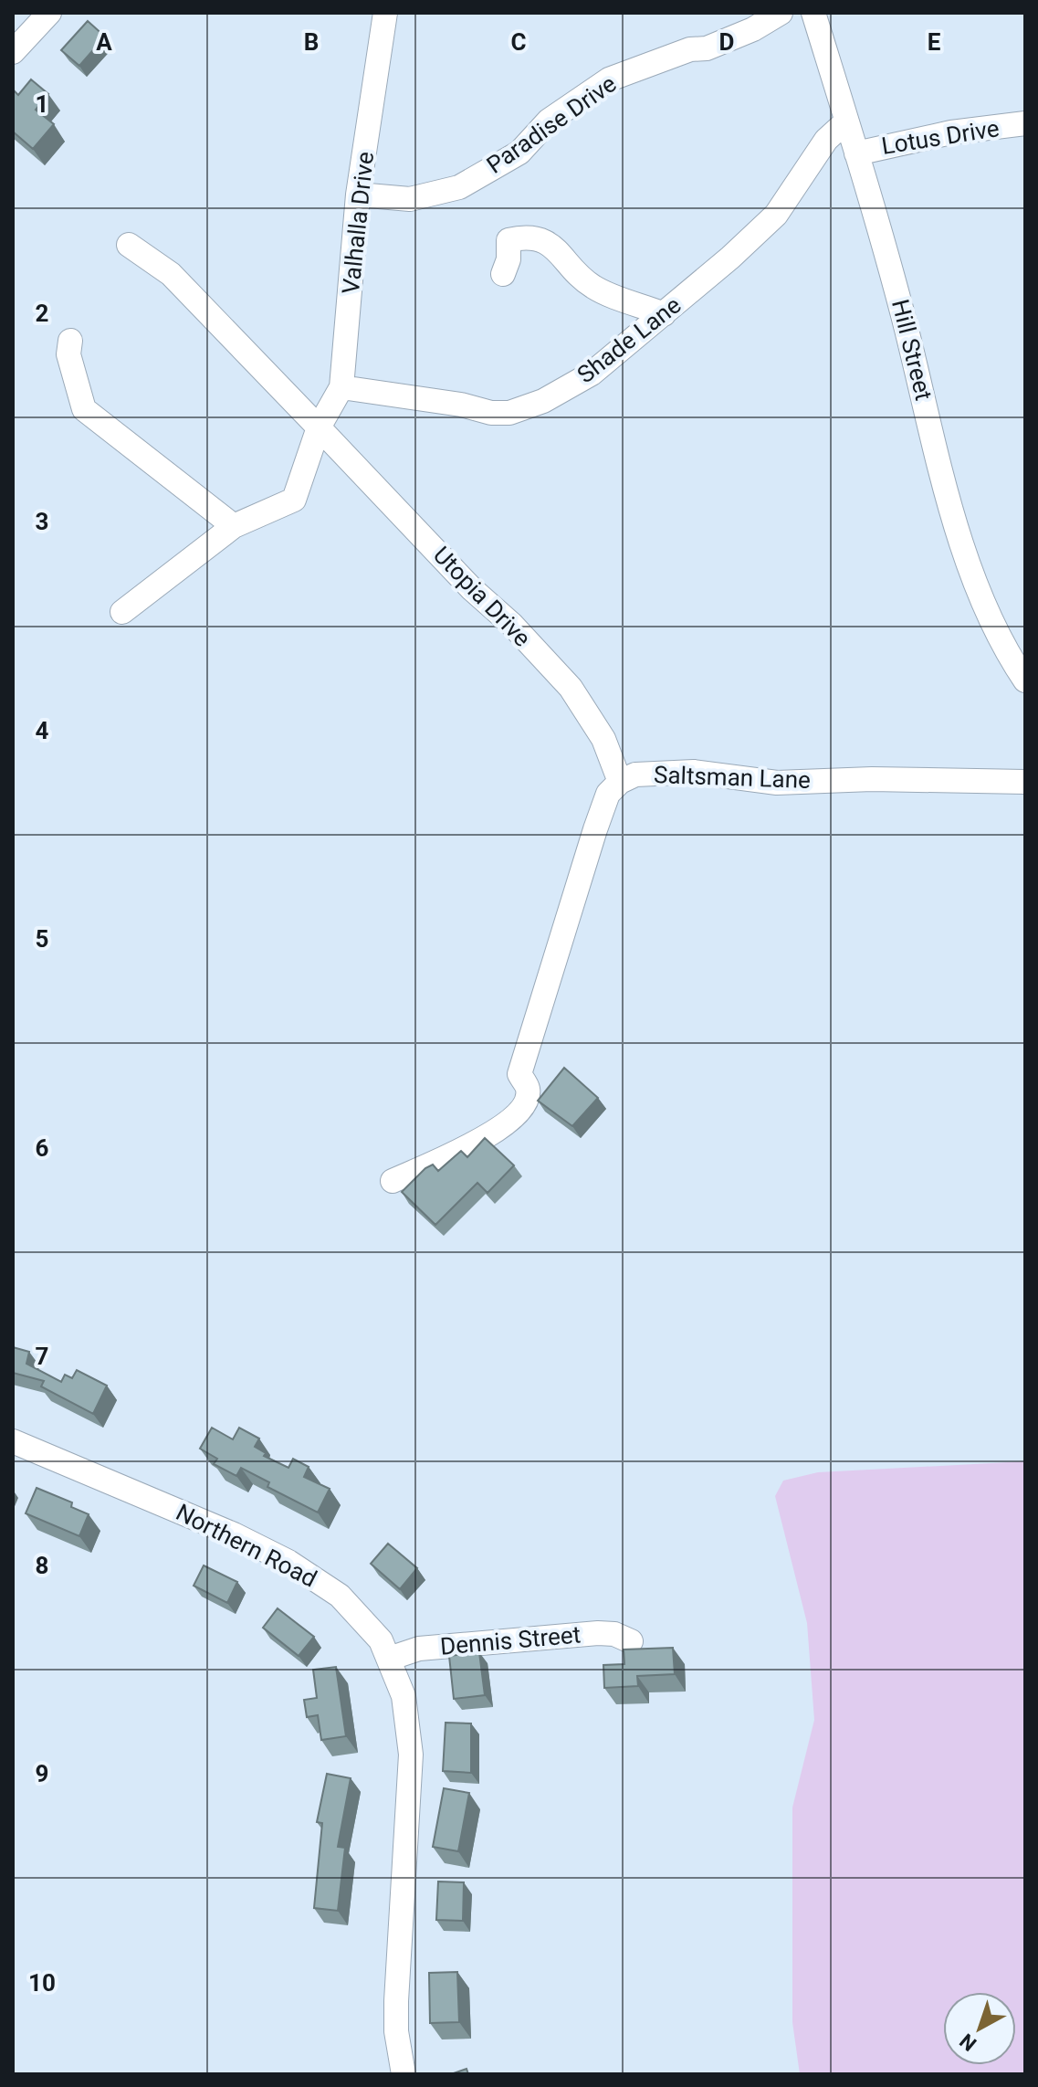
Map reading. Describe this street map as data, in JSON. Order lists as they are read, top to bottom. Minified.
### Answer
{"streets":{"street":["Paradise Drive","Lotus Drive","Valhalla Drive","Shade Lane","Hill Street","Utopia Drive","Saltsman Lane","Northern Road","Dennis Street"]},"crossings":[["Paradise Drive","Valhalla Drive"],["Lotus Drive","Hill Street"],["Valhalla Drive","Shade Lane"],["Valhalla Drive","Utopia Drive"],["Shade Lane","Hill Street"],["Utopia Drive","Saltsman Lane"],["Northern Road","Dennis Street"]],"north":"bottom left","grid":{"columns":["A","B","C","D","E"],"rows":["1","2","3","4","5","6","7","8","9","10"]}}
